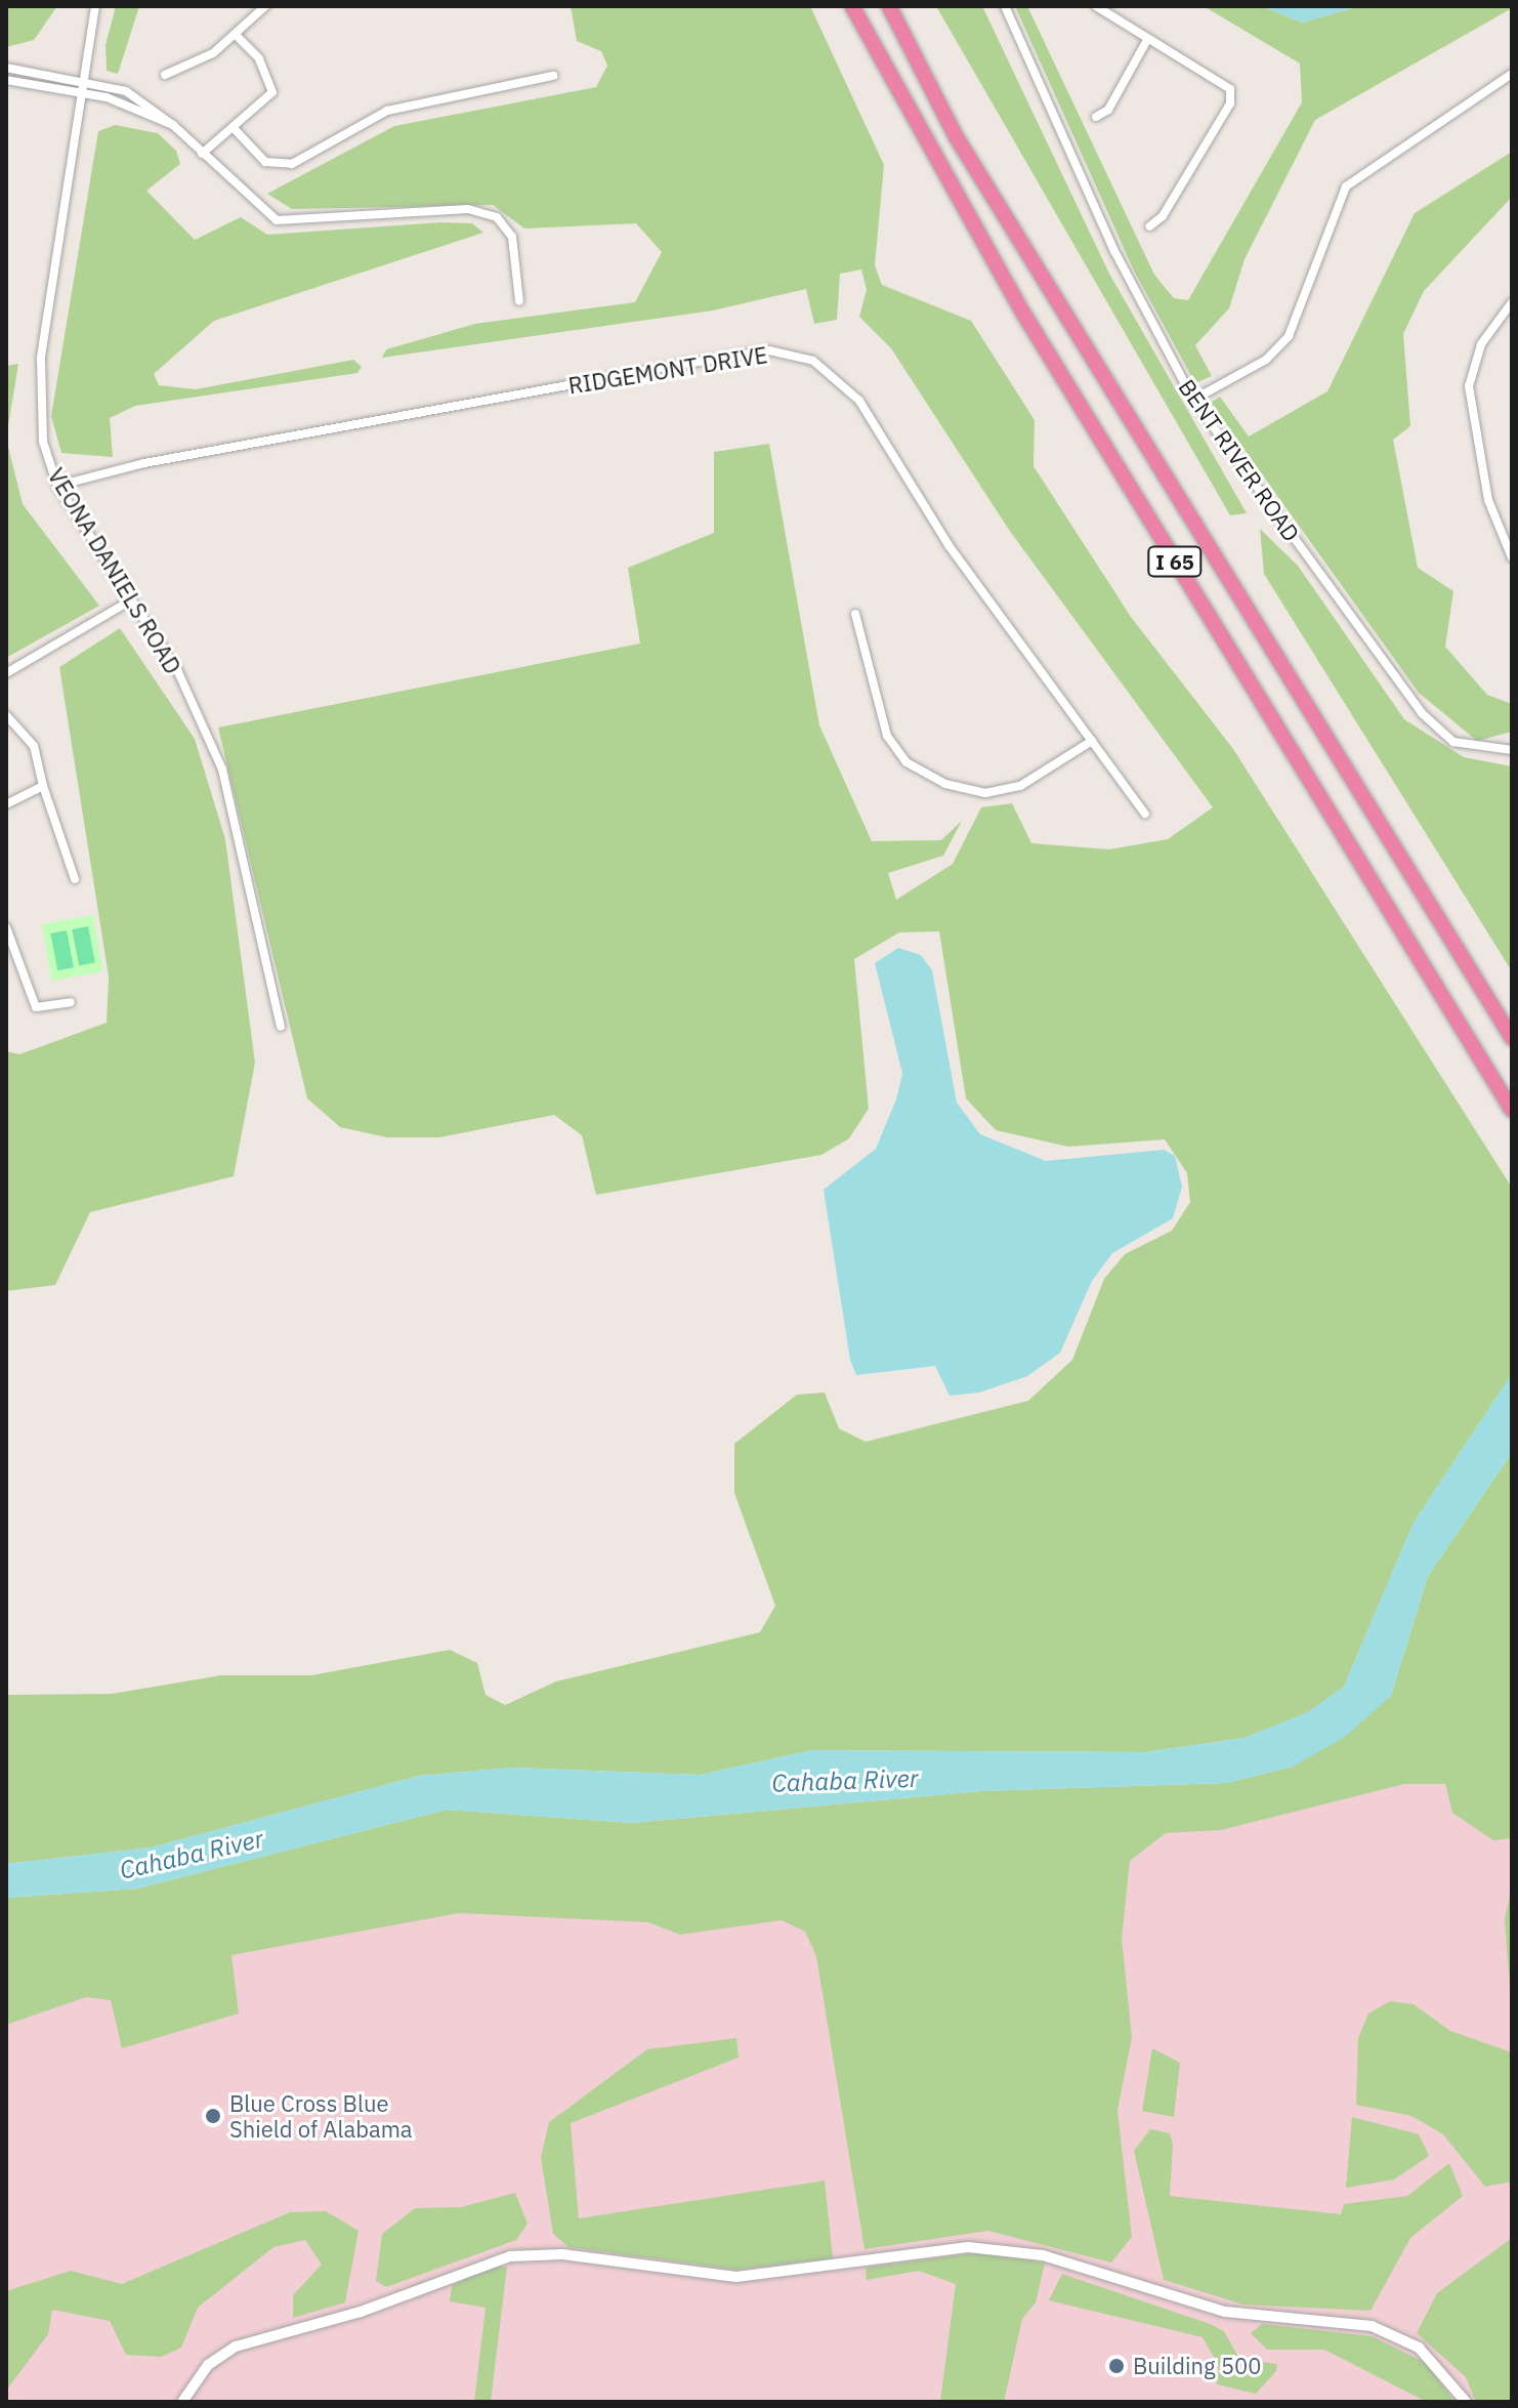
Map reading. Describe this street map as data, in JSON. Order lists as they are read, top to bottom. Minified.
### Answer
{"streets":{"highway":["I 65"],"street":["RIDGEMONT DRIVE","BENT RIVER ROAD","VEONA DANIELS ROAD"]},"crossings":[["RIDGEMONT DRIVE","VEONA DANIELS ROAD"]],"water":["Cahaba River"],"places":["Blue Cross Blue Shield of Alabama","Building 500"]}
